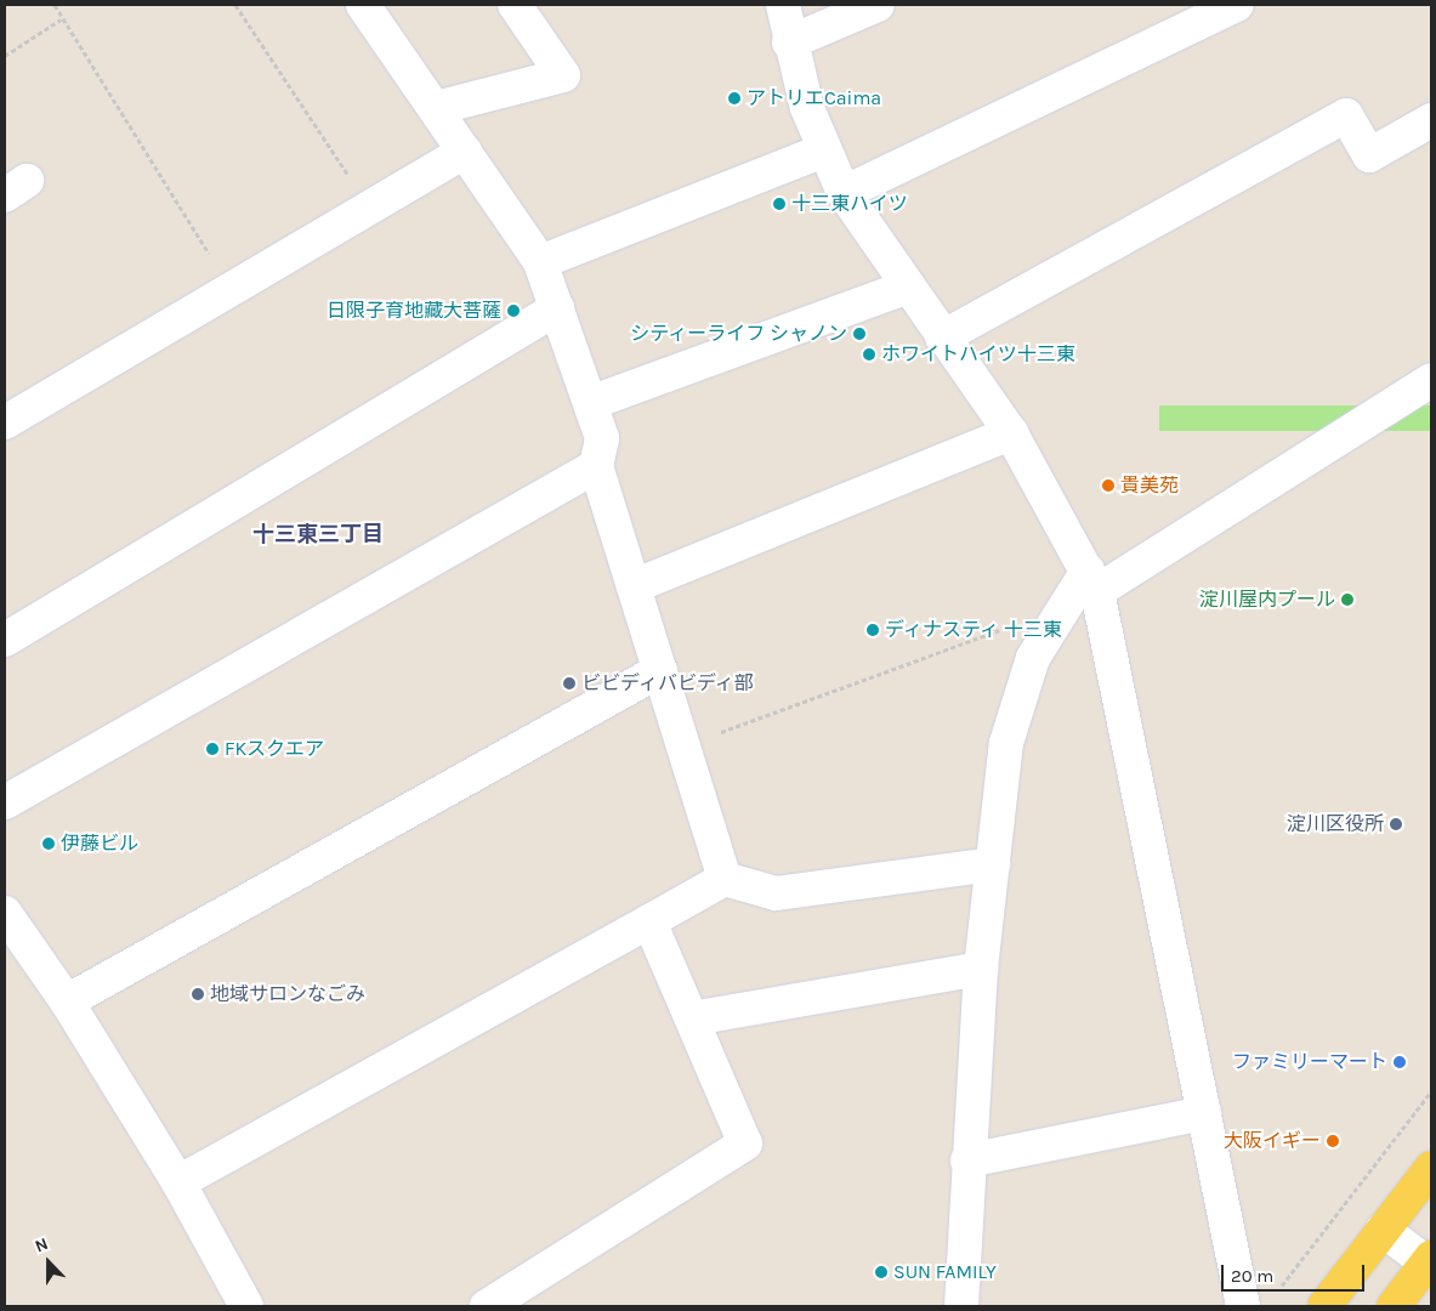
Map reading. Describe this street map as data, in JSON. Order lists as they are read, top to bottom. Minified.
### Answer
{"districts":["十三東三丁目"],"places":["アトリエCaima","十三東ハイツ","日限子育地藏大菩薩","シティーライフ シャノン","ホワイトハイツ十三東","貴美苑","淀川屋内プール","ディナスティ 十三東","ビビディバビディ部","FKスクエア","淀川区役所","伊藤ビル","地域サロンなごみ","ファミリーマート","大阪イギー","SUN FAMILY"],"scale_bar":"20 m","north":"top"}
